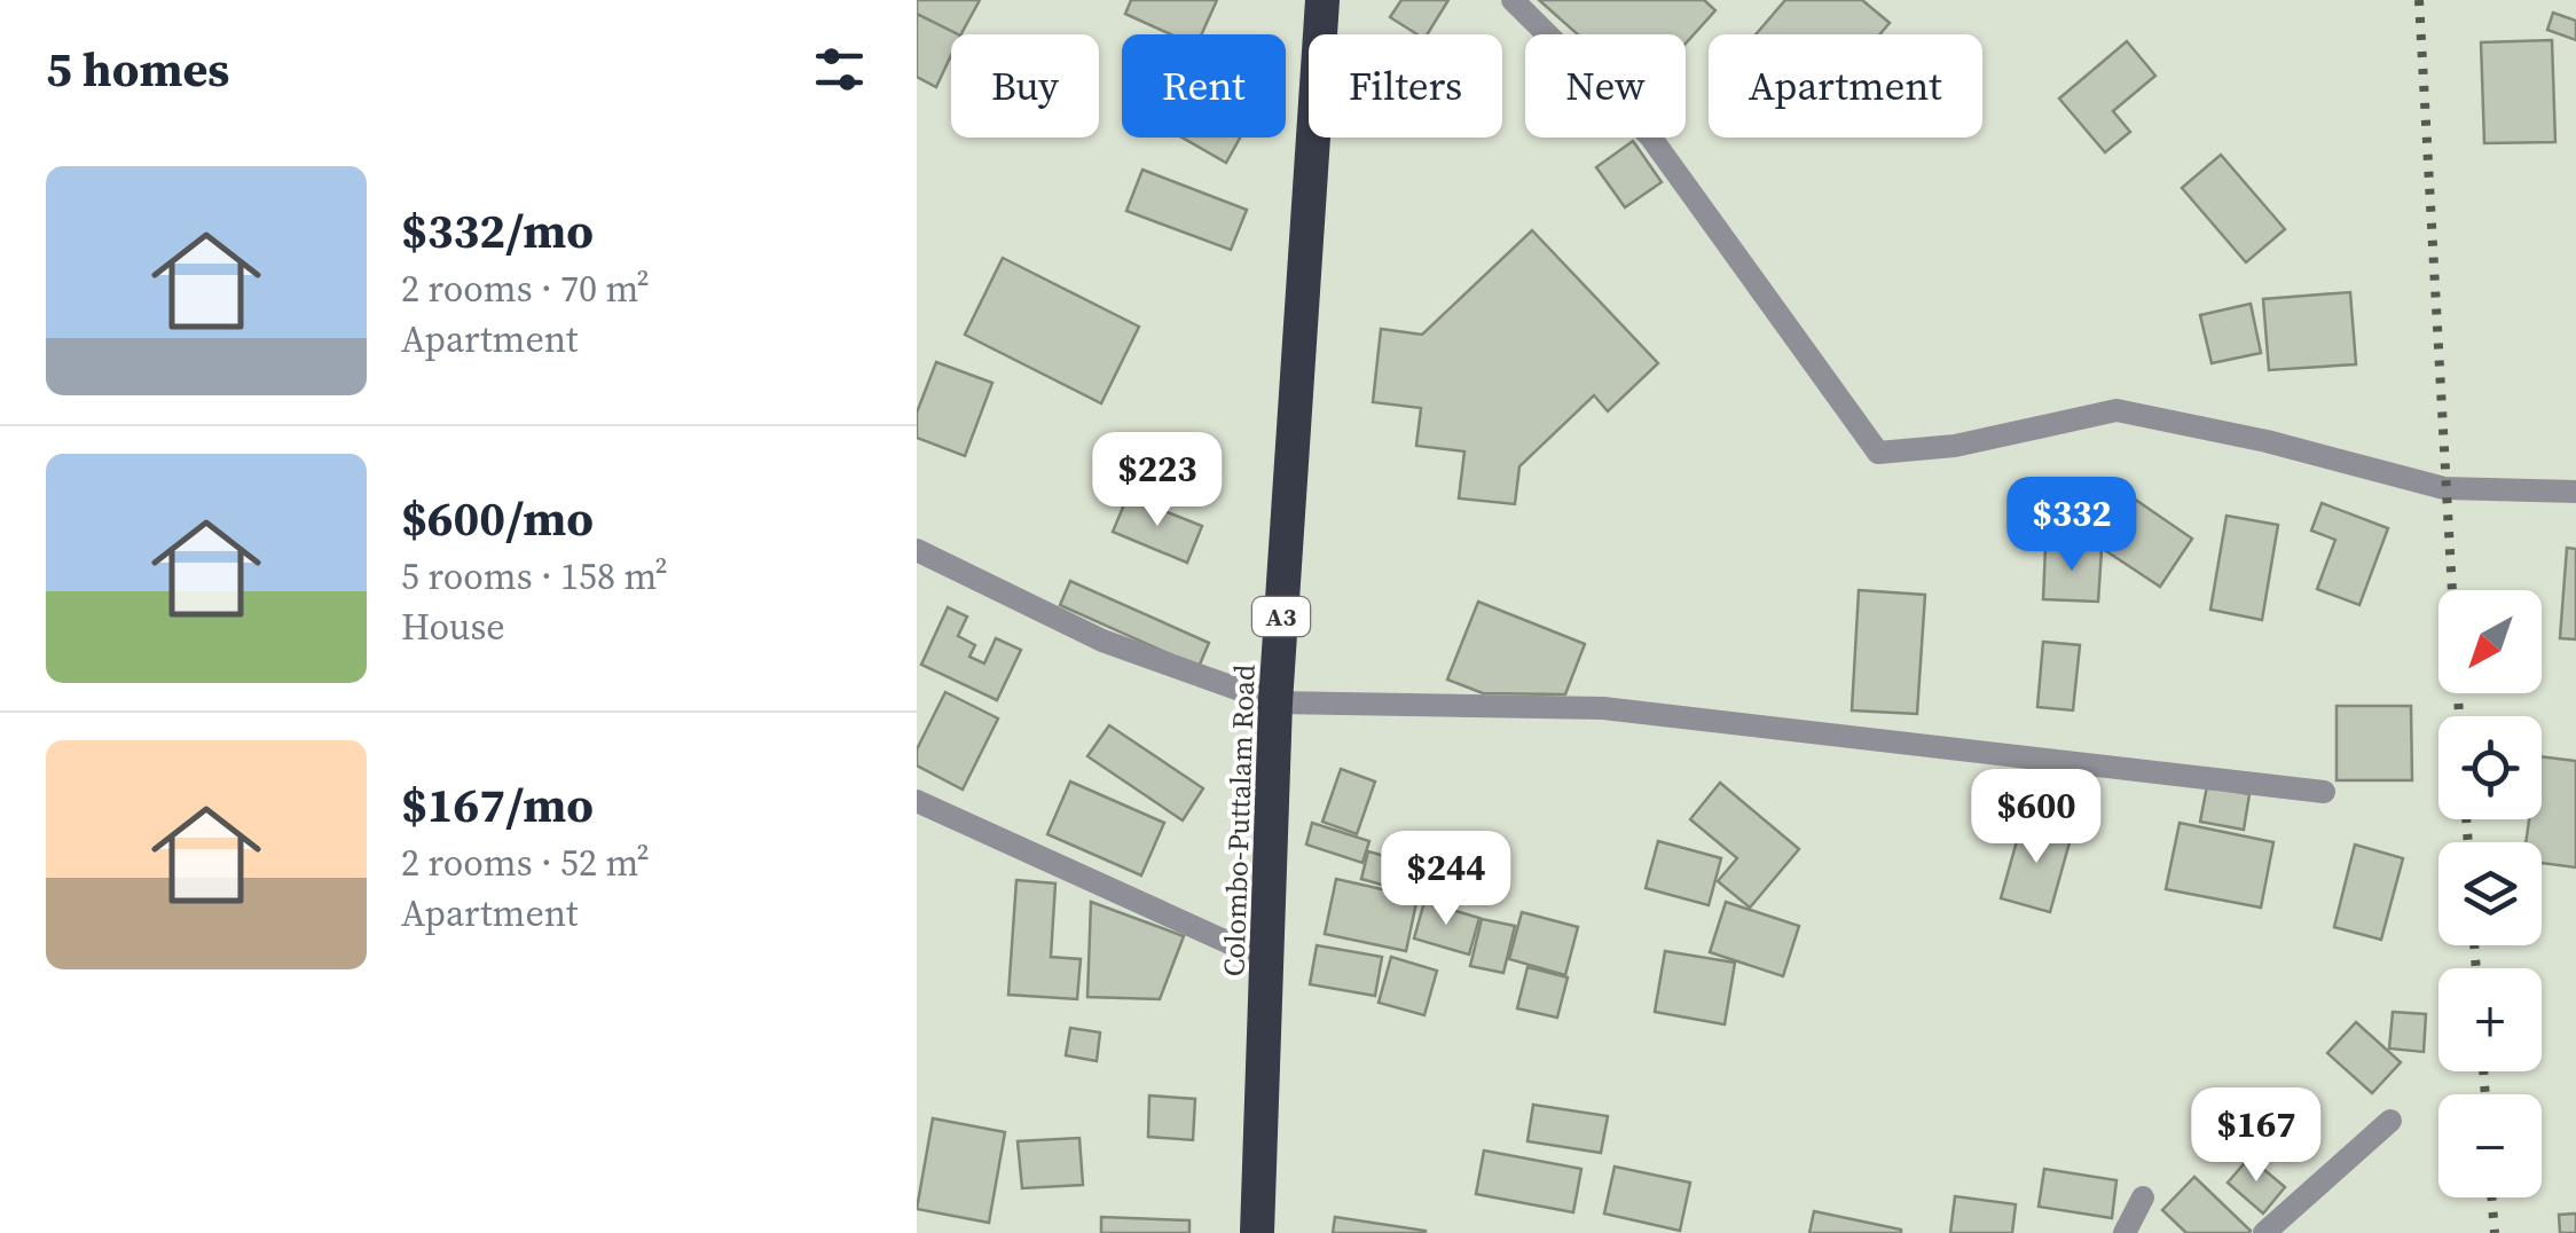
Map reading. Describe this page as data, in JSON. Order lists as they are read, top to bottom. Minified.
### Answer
{"streets":{"highway":["A3","Colombo-Puttalam Road"]},"north":"bottom left","page":{"heading":"5 homes","chip":["Buy","Rent","Filters","New","Apartment"],"list":[{"name":"$332/mo","note":"2 rooms · 70 m² · Apartment"},{"name":"$600/mo","note":"5 rooms · 158 m² · House"},{"name":"$167/mo","note":"2 rooms · 52 m² · Apartment"}],"price":["$223","$332","$600","$244","$167"],"map_buttons":["+","−"]}}
